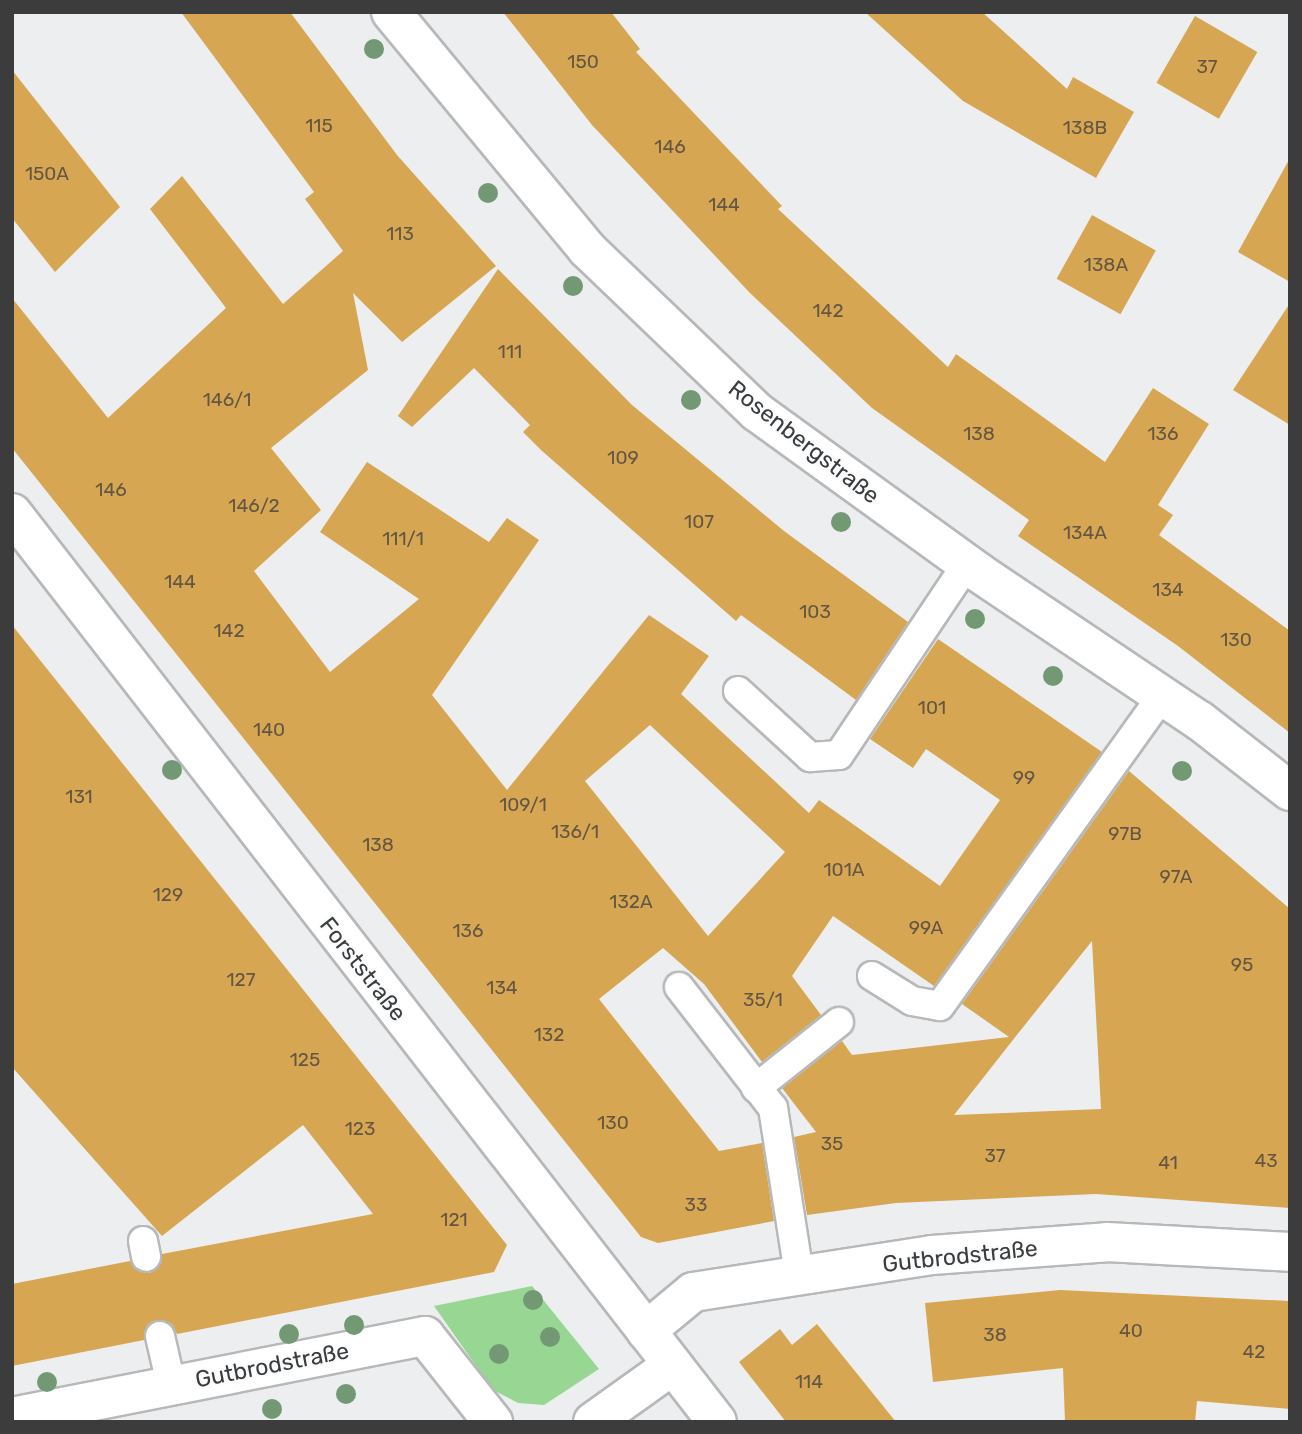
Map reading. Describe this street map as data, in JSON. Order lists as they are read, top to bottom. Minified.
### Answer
{"streets":{"street":["Rosenbergstraße","Forststraße","Gutbrodstraße"]},"crossings":[["Forststraße","Gutbrodstraße"]],"house_numbers":["150","37","115","138B","146","150A","144","113","138A","142","111","146/1","138","136","109","146","146/2","107","134A","111/1","144","134","103","142","130","101","140","99","131","109/1","136/1","97B","138","101A","97A","129","132A","99A","136","95","127","134","35/1","132","125","130","123","35","37","43","41","33","121","40","38","42","114"]}
